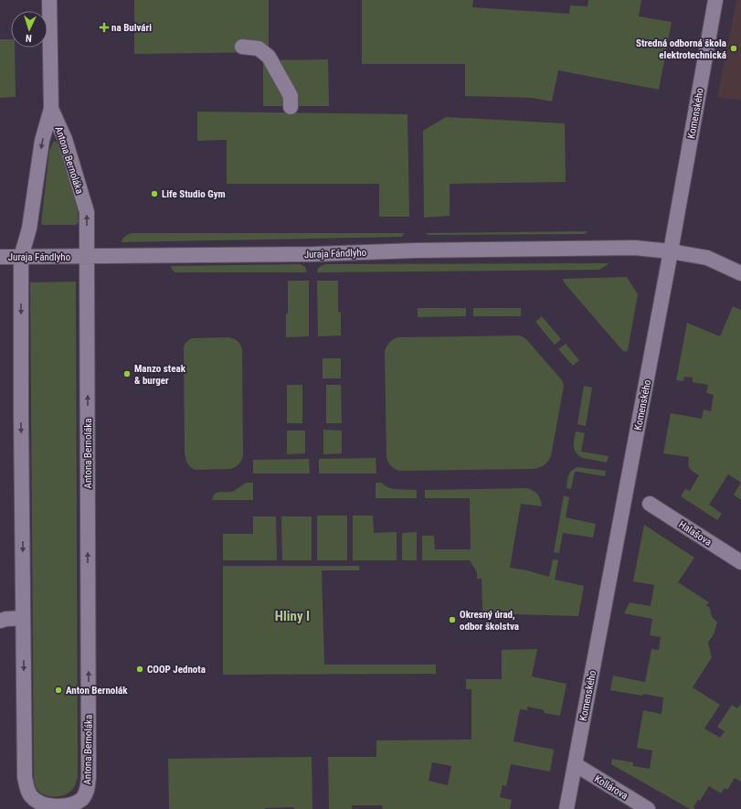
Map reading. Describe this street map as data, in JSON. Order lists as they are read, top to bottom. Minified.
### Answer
{"streets":{"street":["Komenského","Antona Bernoláka","Juraja Fándlyho","Halašova","Kollárova"]},"crossings":[["Komenského","Juraja Fándlyho"],["Komenského","Kollárova"],["Antona Bernoláka","Juraja Fándlyho"]],"districts":["Hliny I"],"places":{"health":["na Bulvári"],"other":["Stredná odborná škola elektrotechnická","Life Studio Gym","Manzo steak & burger","Okresný úrad, odbor školstva","COOP Jednota","Anton Bernolák"]},"north":"bottom"}
